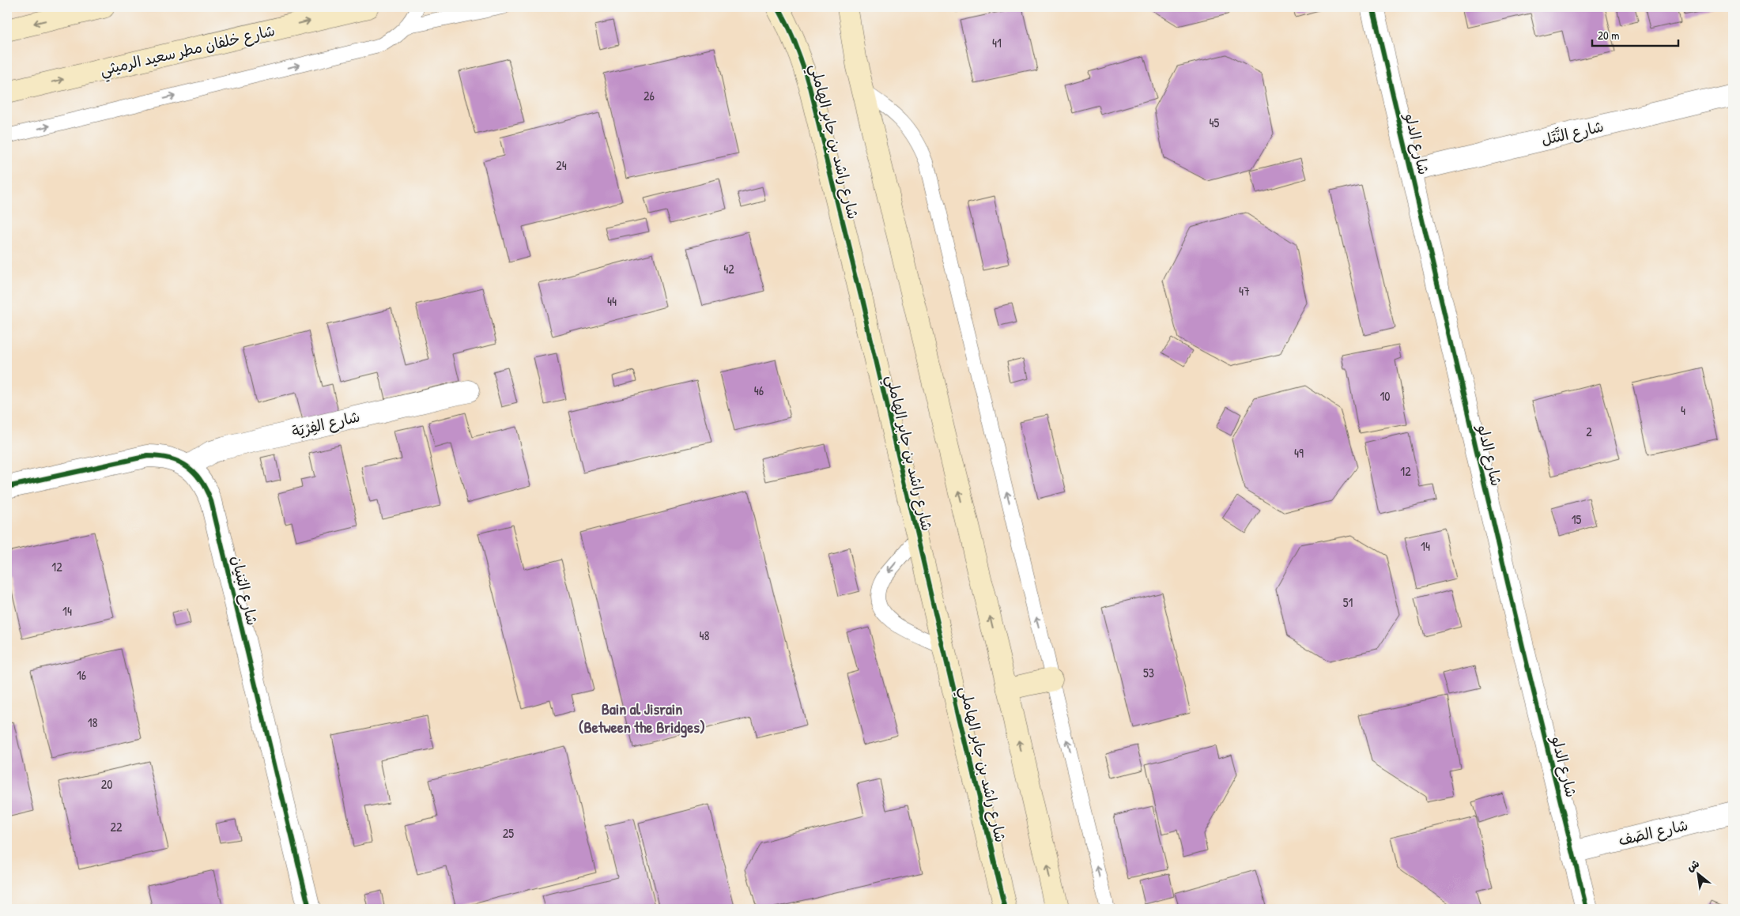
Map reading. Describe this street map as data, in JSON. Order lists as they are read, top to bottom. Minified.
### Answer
{"streets":{"street":["شارع خلفان مطر سعيد الرميثي","شارع النَّتَل","شارع راشد بن جابر الهاملي","شارع الدلو","شارع الفِرْيَة","شارع البُنيان","شارع الصَف"]},"crossings":[["شارع النَّتَل","شارع الدلو"],["شارع الدلو","شارع الصَف"],["شارع الفِرْيَة","شارع البُنيان"]],"one_way":["شارع خلفان مطر سعيد الرميثي"],"districts":["Bain al Jisrain (Between the Bridges)"],"house_numbers":["41","26","45","24","42","47","44","46","10","4","2","49","12","15","14","12","51","14","48","53","16","18","20","22","25"],"scale_bar":"20 m","north":"top left"}
